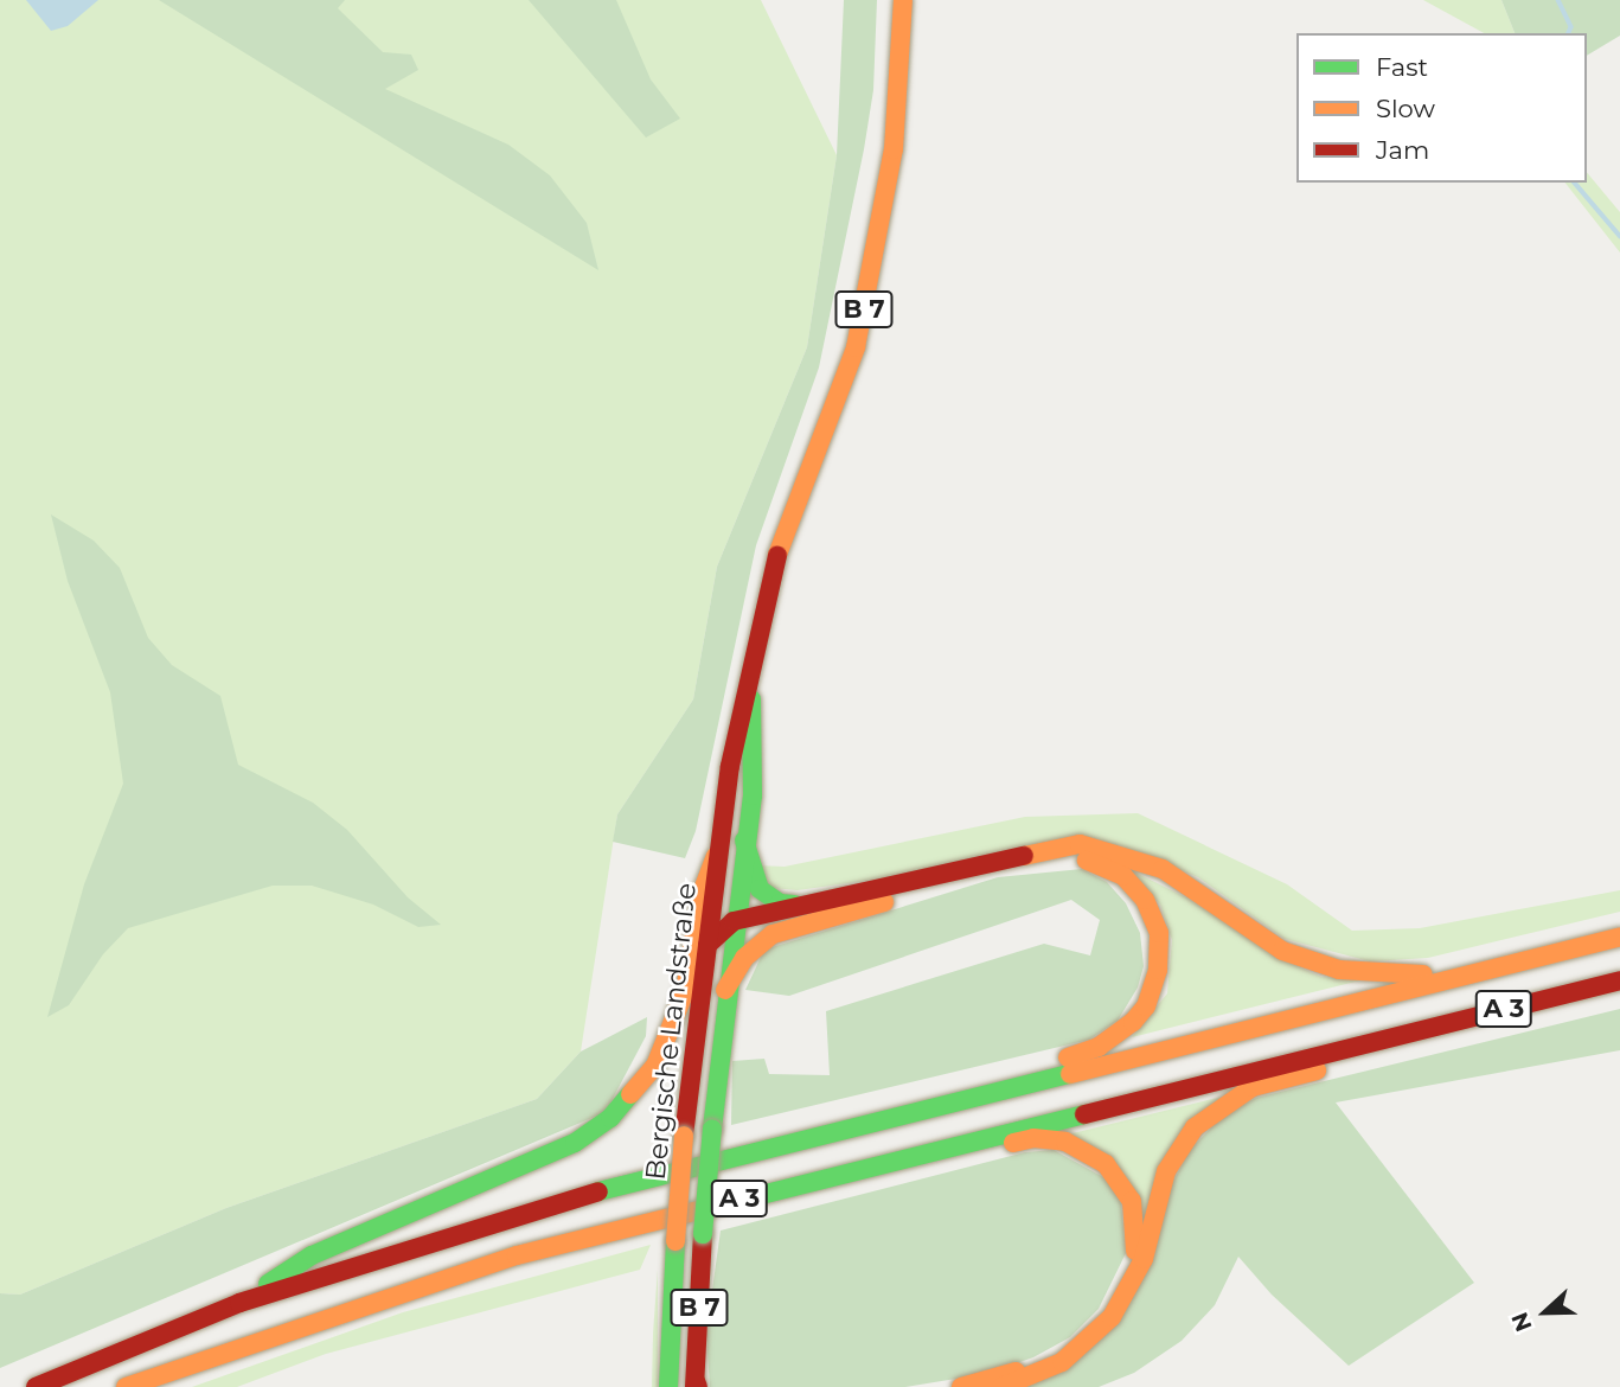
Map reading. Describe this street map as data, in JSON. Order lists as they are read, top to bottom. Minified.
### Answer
{"streets":{"main road":["B 7","A 3","Bergische Landstraße"]},"legend":["Fast","Slow","Jam"],"north":"left"}
